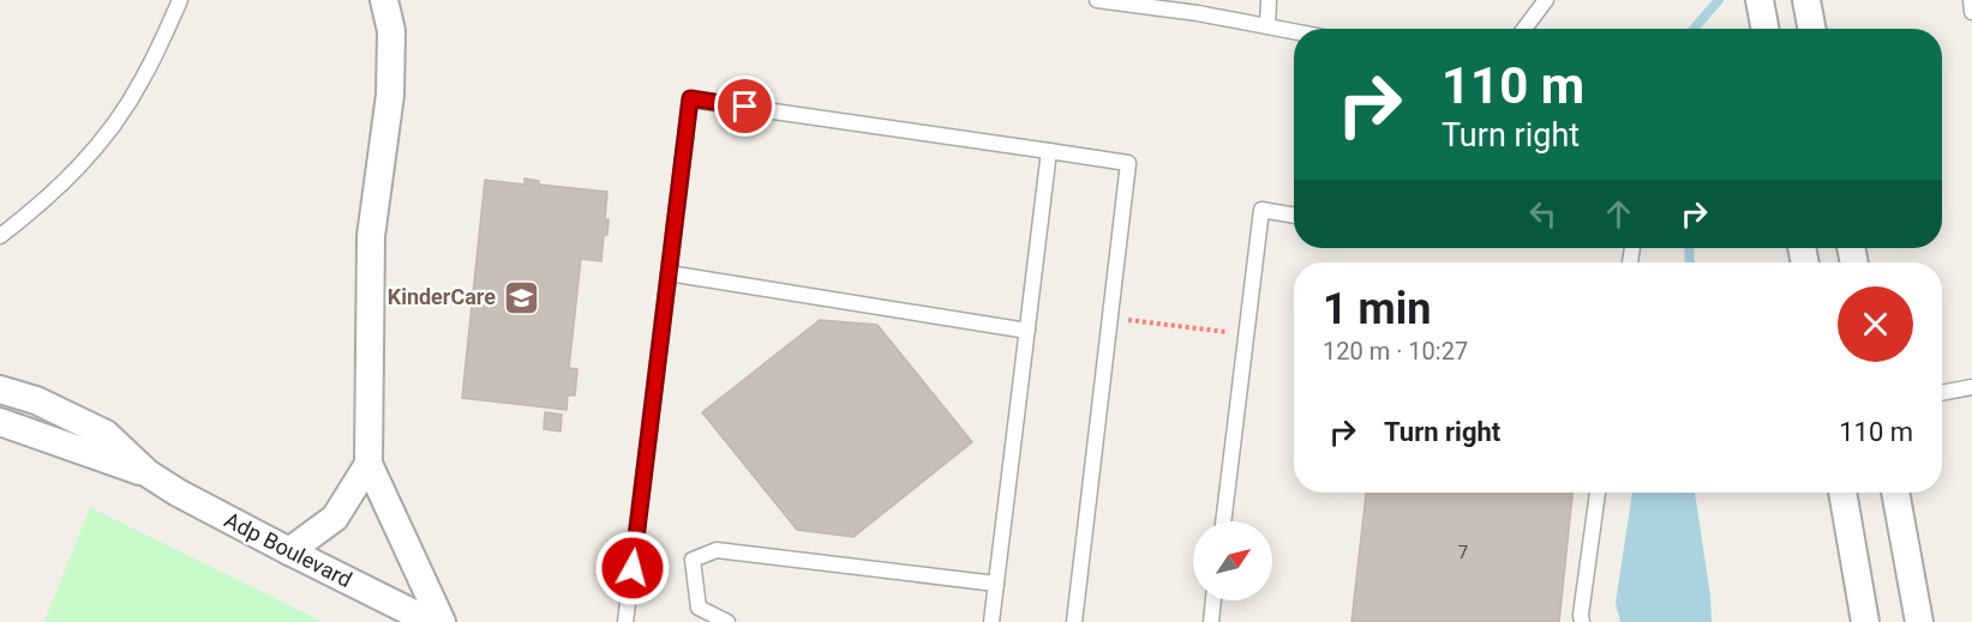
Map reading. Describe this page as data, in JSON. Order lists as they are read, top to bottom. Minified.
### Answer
{"streets":{"street":["Adp Boulevard"]},"places":{"school or university":["KinderCare"]},"house_numbers":["7"],"north":"top right","page":{"turn":["110 m","Turn right"],"heading":["1 min","120 m · 10:27"],"list":[{"name":"Turn right","value":"110 m"}]}}
